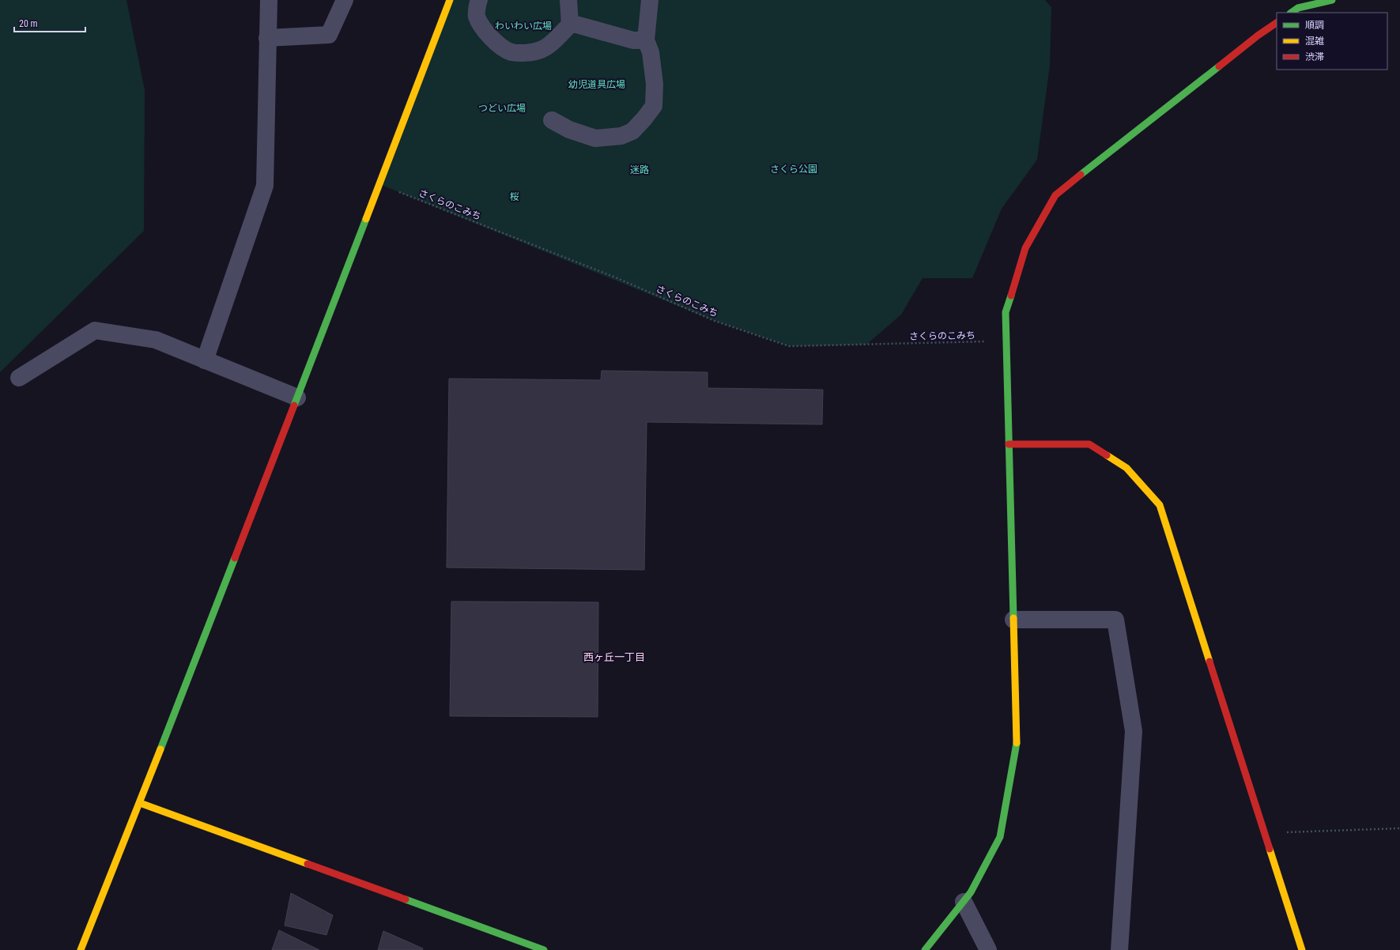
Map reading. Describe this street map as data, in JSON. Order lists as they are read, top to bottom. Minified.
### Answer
{"streets":{"path":["さくらのこみち"]},"districts":["西ヶ丘一丁目"],"parks":["わいわい広場","幼児道具広場","つどい広場","さくら公園","迷路","桜"],"legend":["順調","混雑","渋滞"],"scale_bar":"20 m"}
